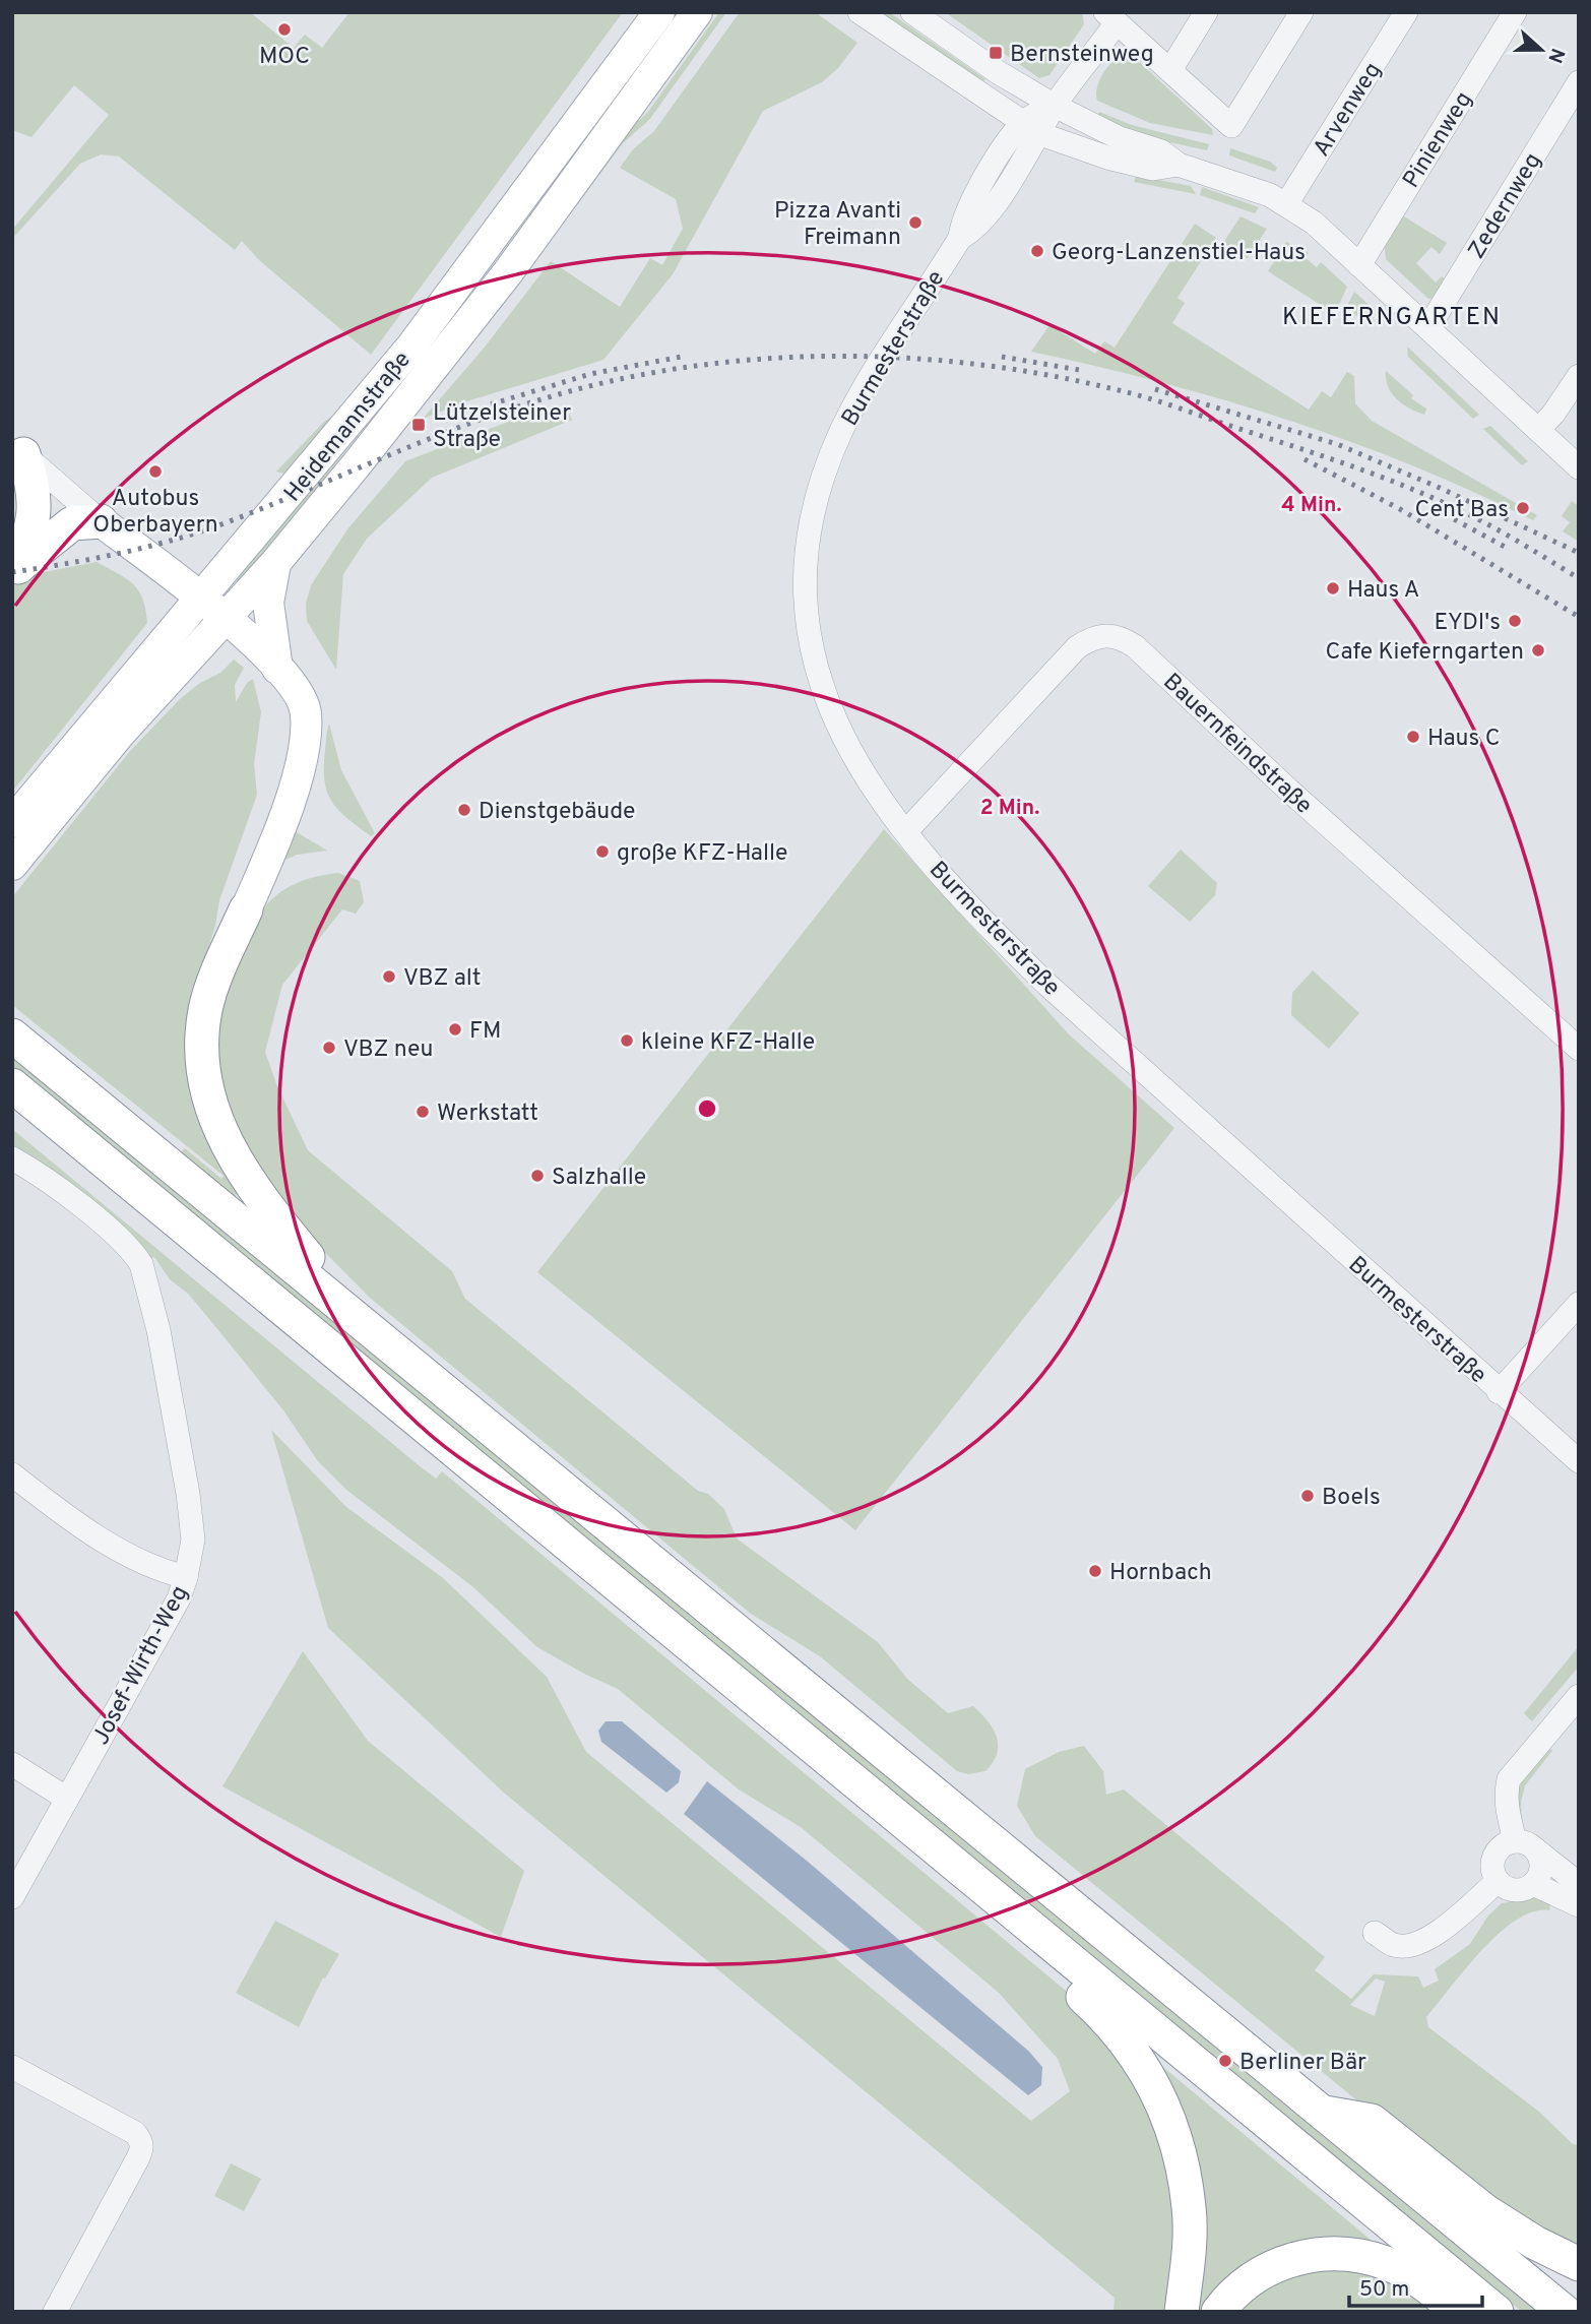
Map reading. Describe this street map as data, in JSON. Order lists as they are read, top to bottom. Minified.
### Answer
{"streets":{"main road":["Heidemannstraße"],"street":["Arvenweg","Pinienweg","Zedernweg","Burmesterstraße","Bauernfeindstraße","Josef-Wirth-Weg"]},"crossings":[["Burmesterstraße","Bauernfeindstraße"]],"districts":["KIEFERNGARTEN"],"places":{"other":["MOC","Pizza Avanti Freimann","Georg-Lanzenstiel-Haus","Autobus Oberbayern","Cent Bas","Haus A","EYDI's","Cafe Kieferngarten","Haus C","Dienstgebäude","große KFZ-Halle","VBZ alt","FM","kleine KFZ-Halle","VBZ neu","Werkstatt","Salzhalle","Boels","Hornbach","Berliner Bär"],"transit":["Bernsteinweg","Lützelsteiner Straße"]},"scale_bar":"50 m","north":"right","rings":["4 Min.","2 Min."]}
